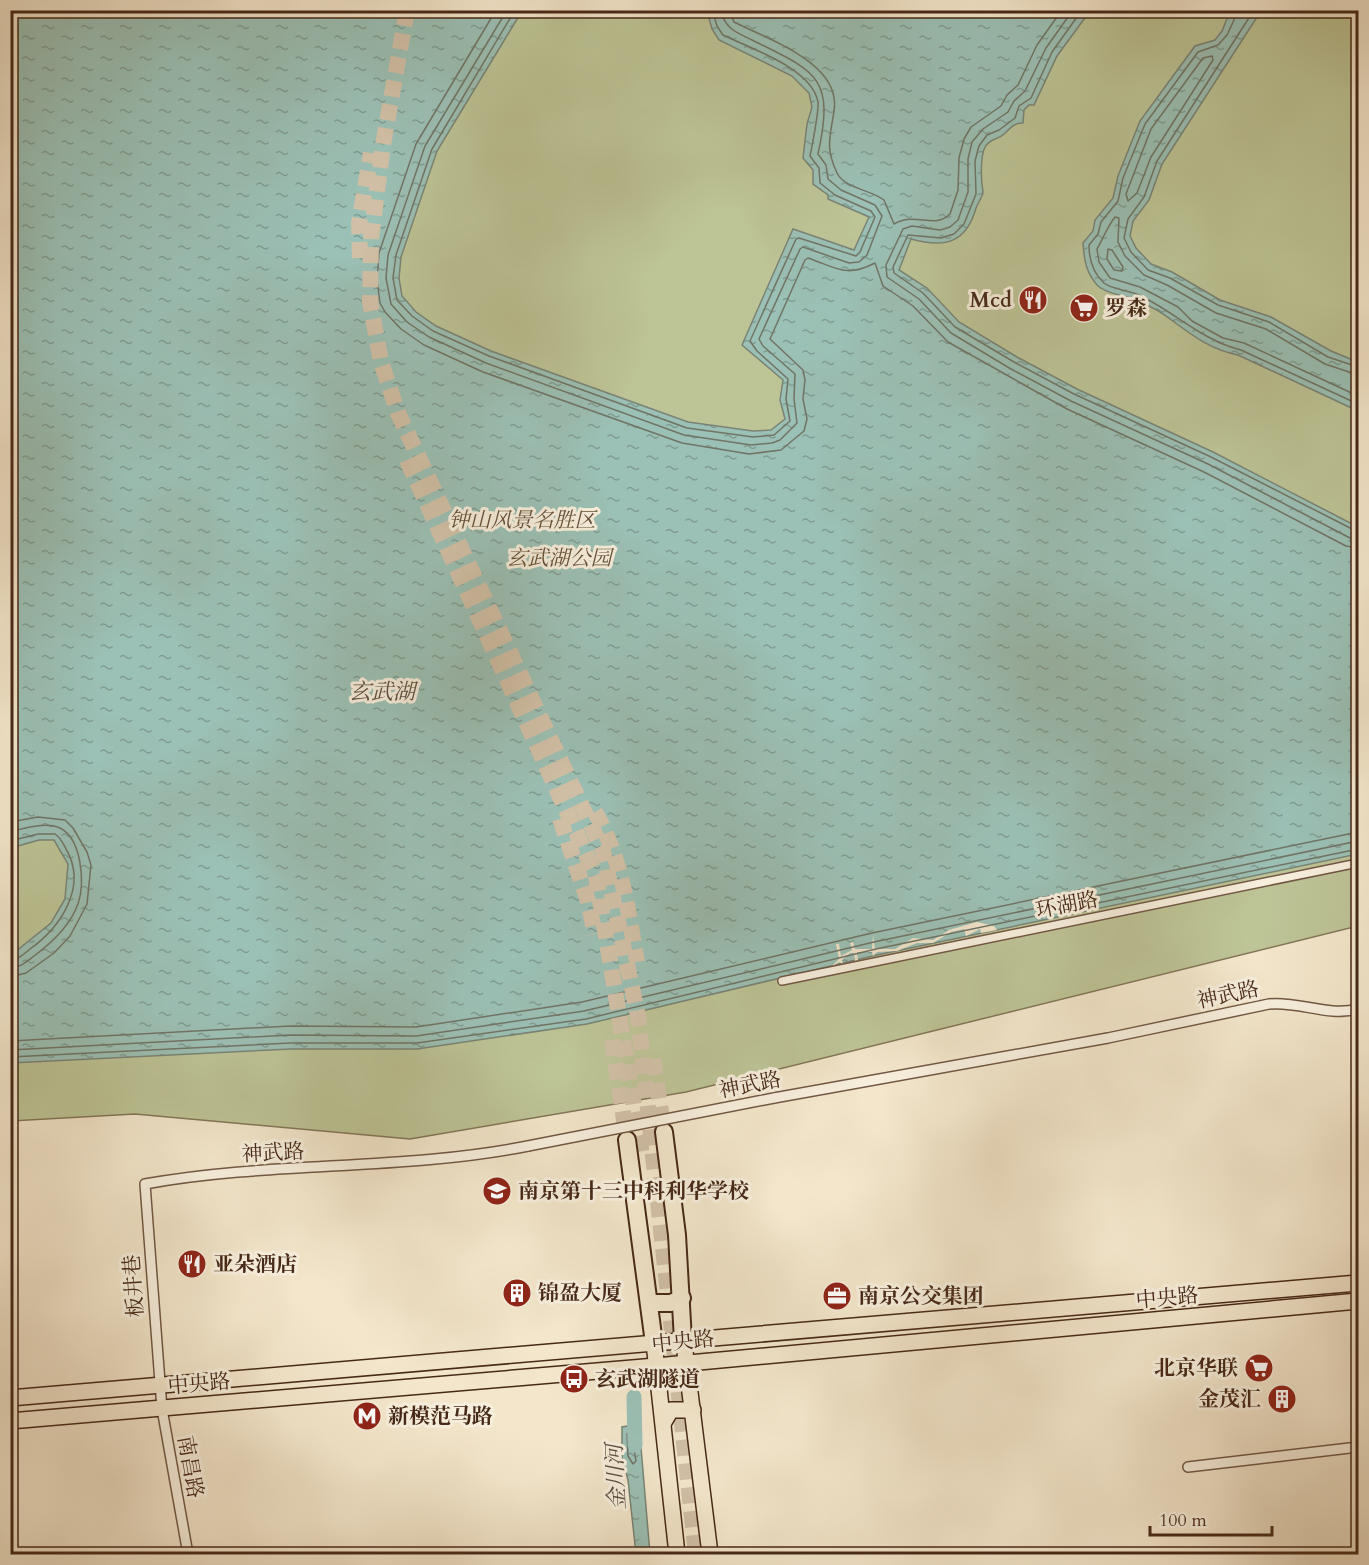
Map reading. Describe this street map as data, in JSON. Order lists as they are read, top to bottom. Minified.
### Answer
{"streets":{"main road":["中央路"],"street":["环湖路","神武路","板井巷","南昌路"]},"crossings":[["神武路","板井巷"],["板井巷","中央路"],["板井巷","南昌路"],["中央路","南昌路"]],"water":["玄武湖","金川河"],"parks":["钟山风景名胜区","玄武湖公园"],"places":{"restaurant":["Mcd","亚朵酒店"],"supermarket":["罗森","北京华联"],"school or university":["南京第十三中科利华学校"],"building":["锦盈大厦","金茂汇"],"office":["南京公交集团"],"bus stop":["玄武湖隧道"],"metro station":["新模范马路"]},"scale_bar":"100 m"}
